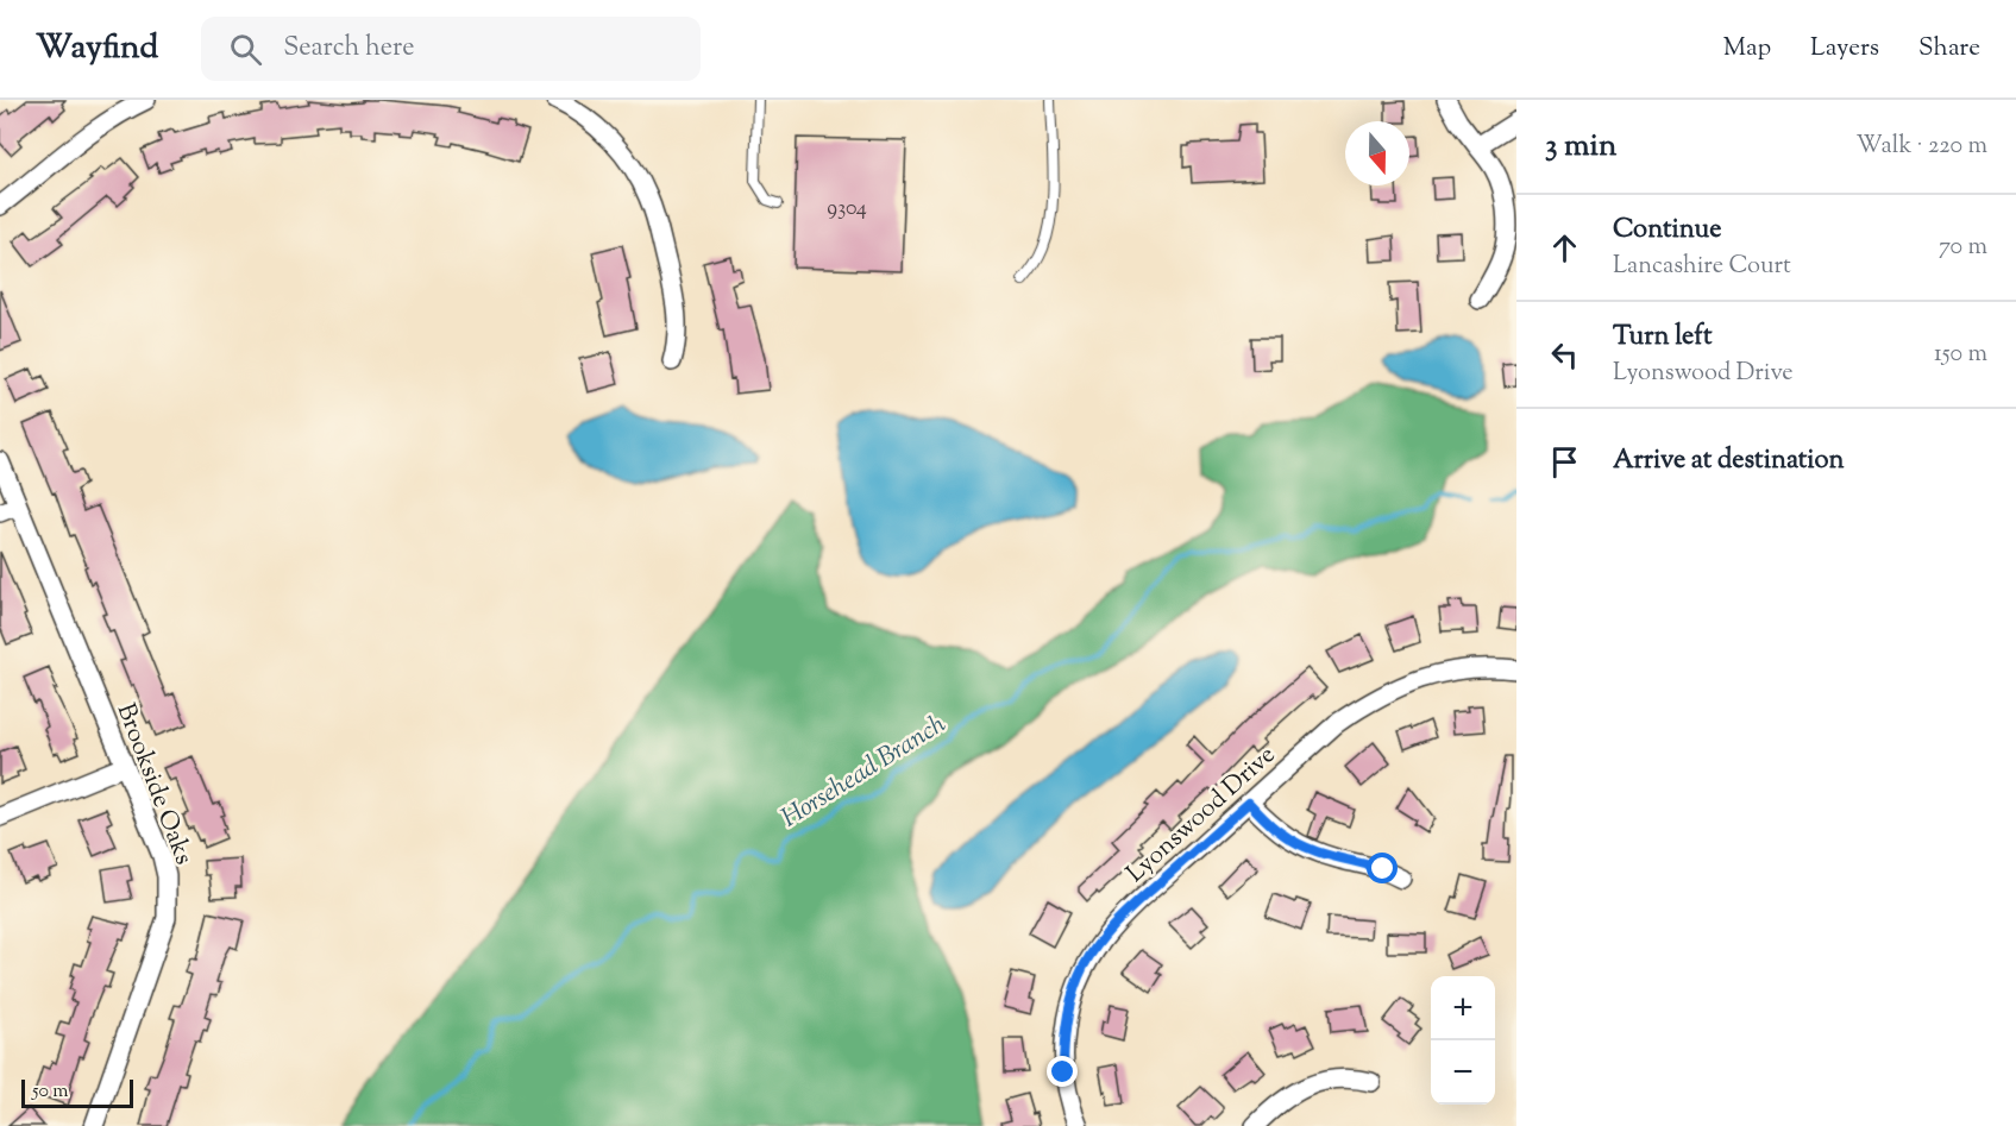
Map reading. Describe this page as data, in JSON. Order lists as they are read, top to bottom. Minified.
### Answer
{"streets":{"street":["Brookside Oaks","Lyonswood Drive"]},"water":["Horsehead Branch"],"house_numbers":["9304"],"scale_bar":"50 m","north":"bottom","page":{"header":"Wayfind","search":"Search here","nav":["Map","Layers","Share"],"heading":["3 min","Walk · 220 m"],"list":[["Continue","Lancashire Court","70 m"],["Turn left","Lyonswood Drive","150 m"],"Arrive at destination"],"map_buttons":["+","−"],"scale":"50 m"}}
